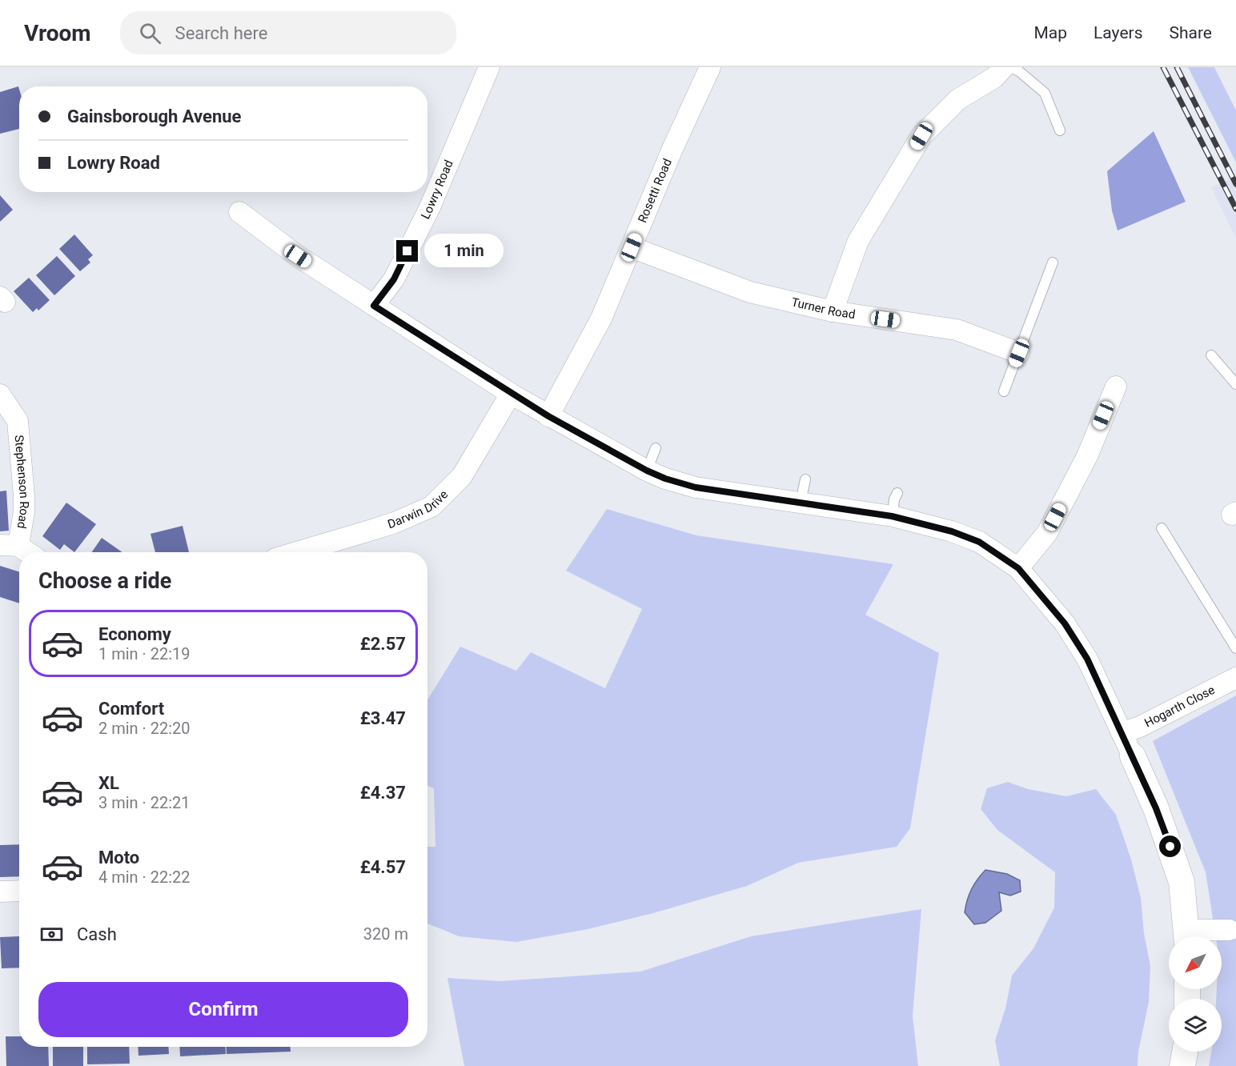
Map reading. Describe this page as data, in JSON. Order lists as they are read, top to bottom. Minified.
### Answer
{"streets":{"street":["Lowry Road","Rosetti Road","Turner Road","Stephenson Road","Darwin Drive","Hogarth Close"]},"crossings":[["Rosetti Road","Turner Road"]],"north":"bottom left","page":{"header":"Vroom","search":"Search here","nav":["Map","Layers","Share"],"banner":["Gainsborough Avenue","Lowry Road"],"bubble":"1 min","heading":"Choose a ride","list":[{"name":"Economy","note":"1 min · 22:19","value":"£2.57"},{"name":"Comfort","note":"2 min · 22:20","value":"£3.47"},{"name":"XL","note":"3 min · 22:21","value":"£4.37"},{"name":"Moto","note":"4 min · 22:22","value":"£4.57"}],"pay":["Cash","320 m"],"buttons":"Confirm"}}
